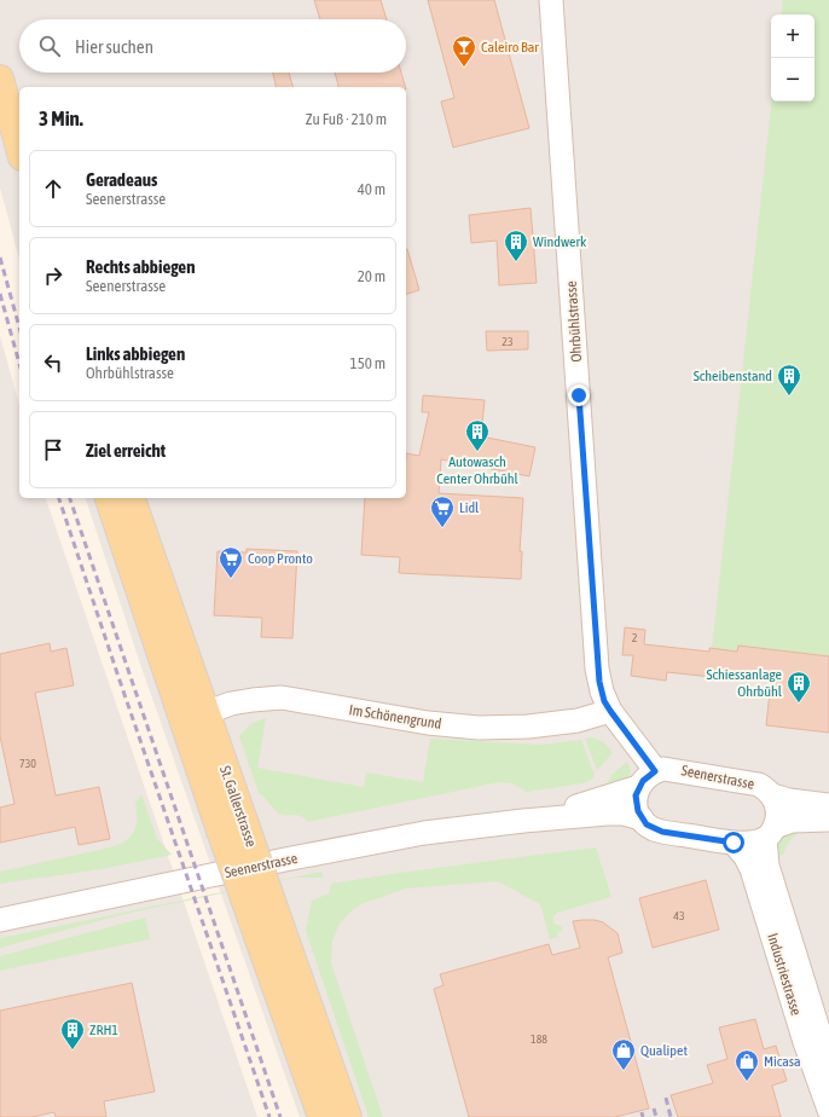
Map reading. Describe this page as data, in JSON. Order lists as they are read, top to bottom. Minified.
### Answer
{"streets":{"main road":["Ohrbühlstrasse","Im Schönengrund","Seenerstrasse","St. Gallerstrasse","Industriestrasse"]},"crossings":[["Ohrbühlstrasse","Im Schönengrund"],["Ohrbühlstrasse","Seenerstrasse"],["Im Schönengrund","St. Gallerstrasse"],["Seenerstrasse","Industriestrasse"]],"places":{"bar":["Caleiro Bar"],"building":["Windwerk","Scheibenstand","Autowasch Center Ohrbühl","Schiessanlage Ohrbühl","ZRH1"],"supermarket":["Lidl","Coop Pronto"],"shop":["Qualipet","Micasa"]},"house_numbers":["23","2","730","43","188"],"page":{"map_buttons":["+","−"],"search":"Hier suchen","heading":["3 Min.","Zu Fuß · 210 m"],"list":[["Geradeaus","Seenerstrasse","40 m"],["Rechts abbiegen","Seenerstrasse","20 m"],["Links abbiegen","Ohrbühlstrasse","150 m"],"Ziel erreicht"]}}
